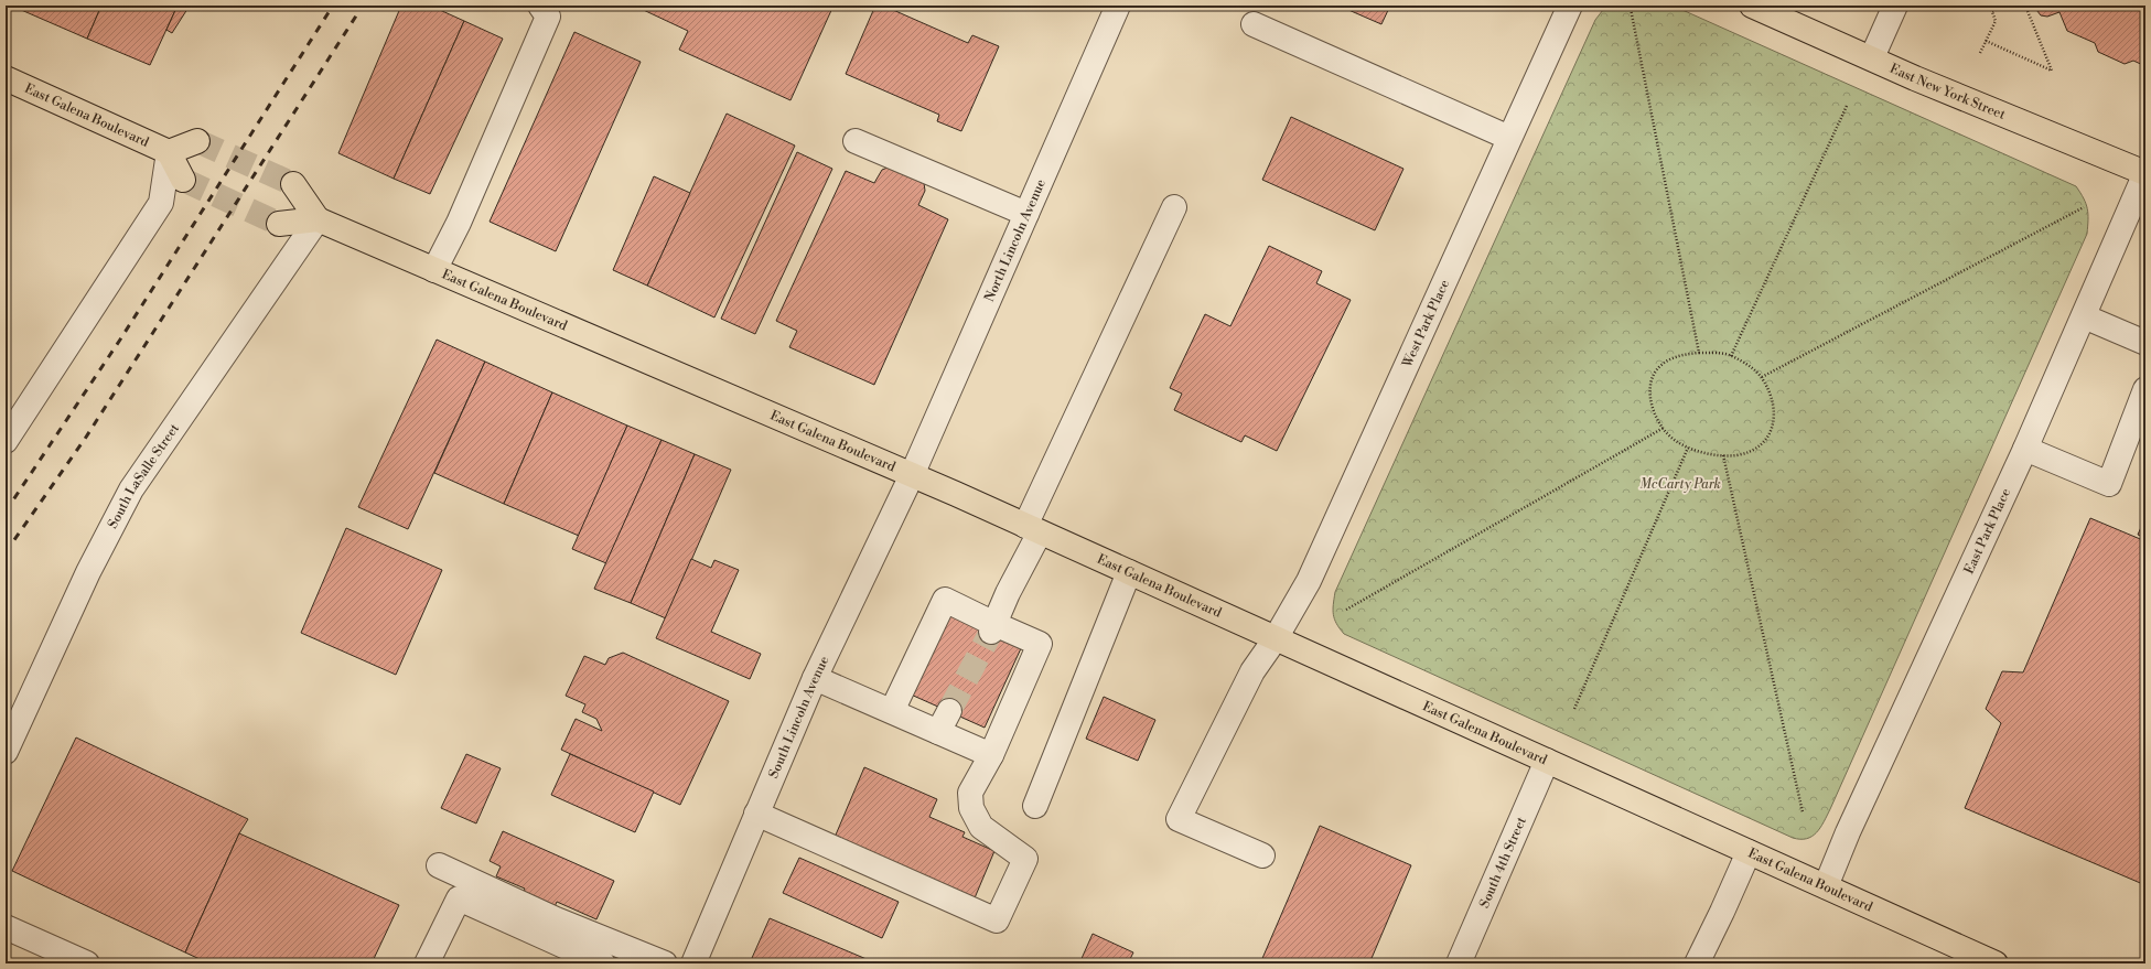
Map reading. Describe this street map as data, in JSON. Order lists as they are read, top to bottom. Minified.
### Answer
{"streets":{"main road":["East New York Street","East Galena Boulevard"],"street":["North Lincoln Avenue","West Park Place","South LaSalle Street","East Park Place","South Lincoln Avenue","South 4th Street"]},"crossings":[["East New York Street","East Park Place"],["East Galena Boulevard","North Lincoln Avenue"],["East Galena Boulevard","West Park Place"],["East Galena Boulevard","South LaSalle Street"],["East Galena Boulevard","East Park Place"],["East Galena Boulevard","South Lincoln Avenue"],["East Galena Boulevard","South 4th Street"],["North Lincoln Avenue","South Lincoln Avenue"]],"parks":["McCarty Park"]}
